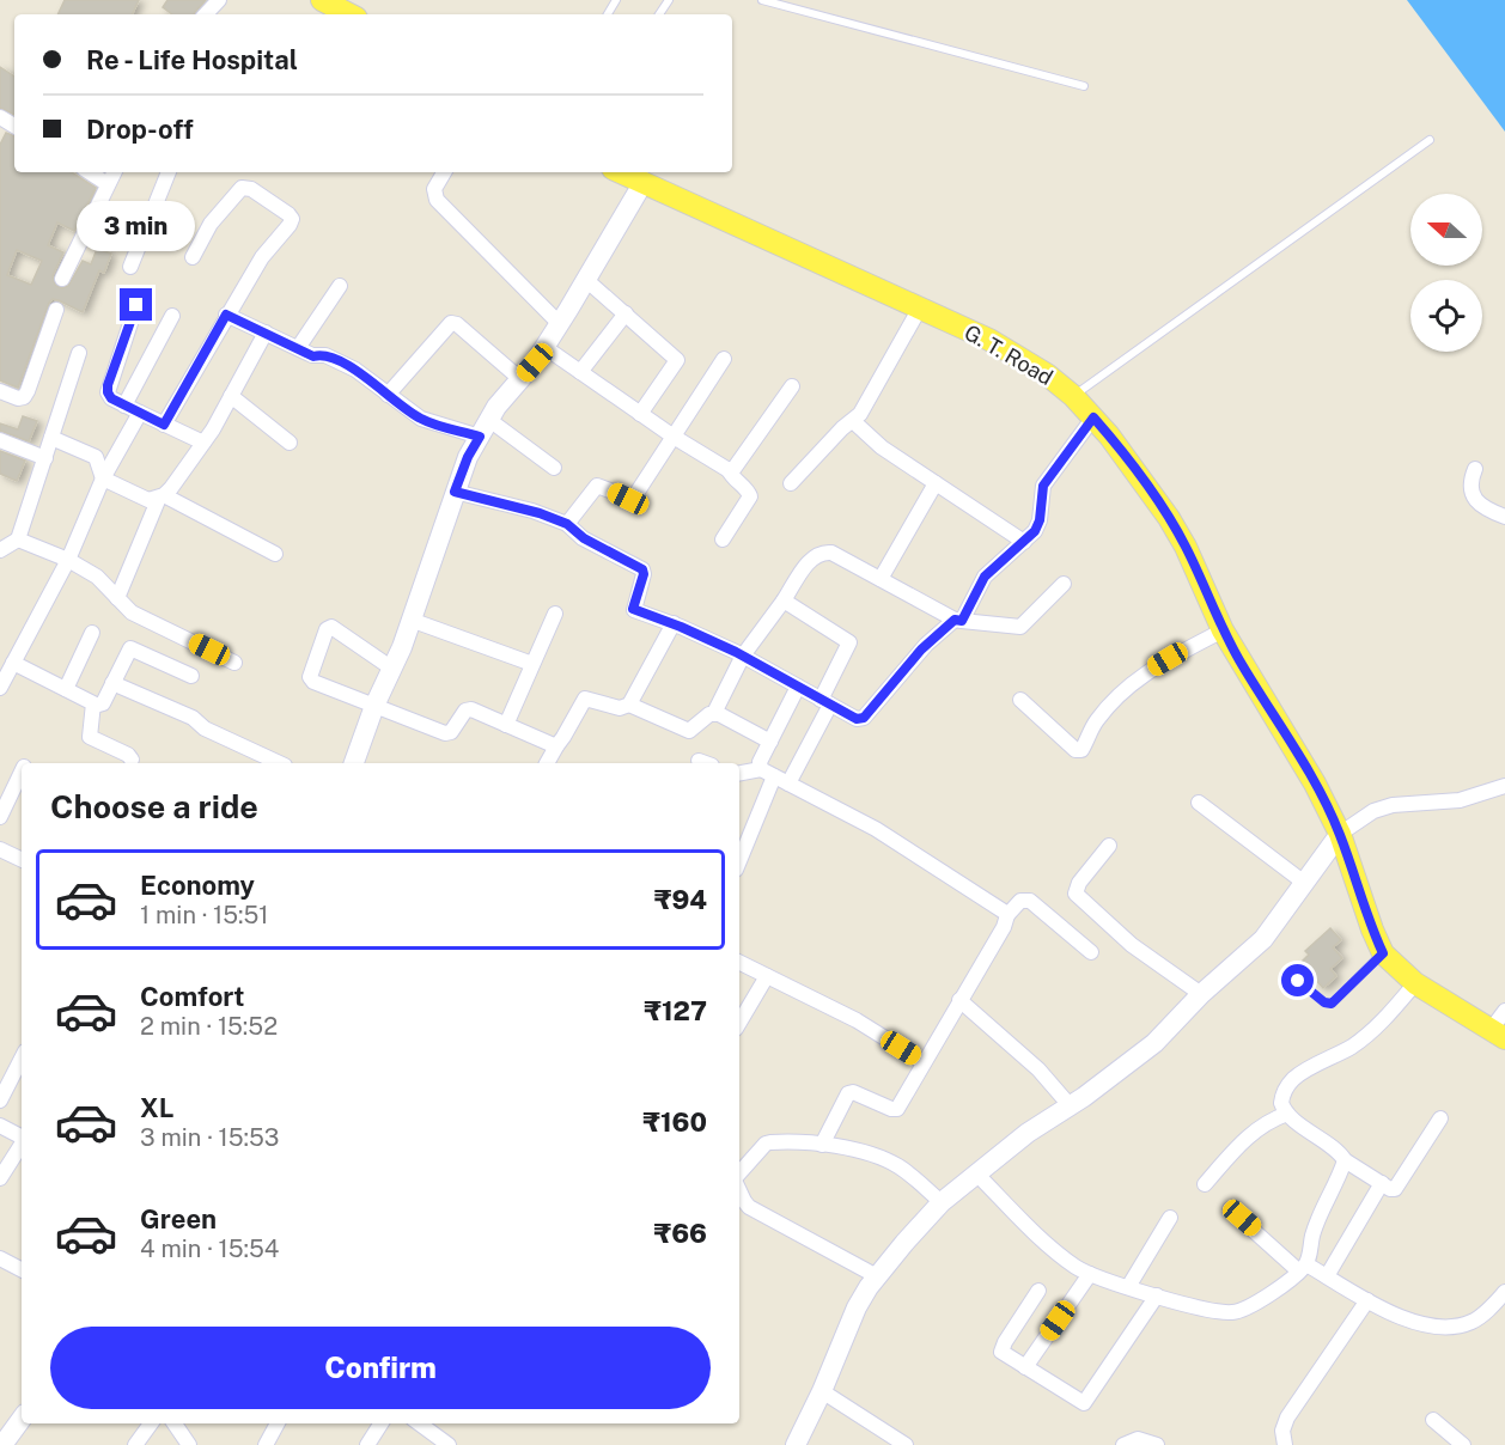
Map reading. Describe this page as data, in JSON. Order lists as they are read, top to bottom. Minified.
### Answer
{"streets":{"main road":["G. T. Road"]},"north":"left","page":{"banner":["Re - Life Hospital","Drop-off"],"bubble":"3 min","heading":"Choose a ride","list":[{"name":"Economy","note":"1 min · 15:51","value":"₹94"},{"name":"Comfort","note":"2 min · 15:52","value":"₹127"},{"name":"XL","note":"3 min · 15:53","value":"₹160"},{"name":"Green","note":"4 min · 15:54","value":"₹66"}],"buttons":"Confirm"}}
